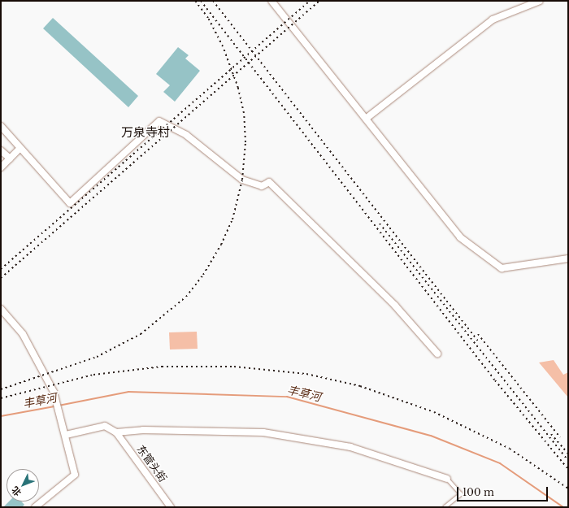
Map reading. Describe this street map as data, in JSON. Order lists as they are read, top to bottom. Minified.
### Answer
{"streets":{"street":["东管头街"]},"districts":["万泉寺村"],"water":["丰草河"],"scale_bar":"100 m","north":"bottom left"}
